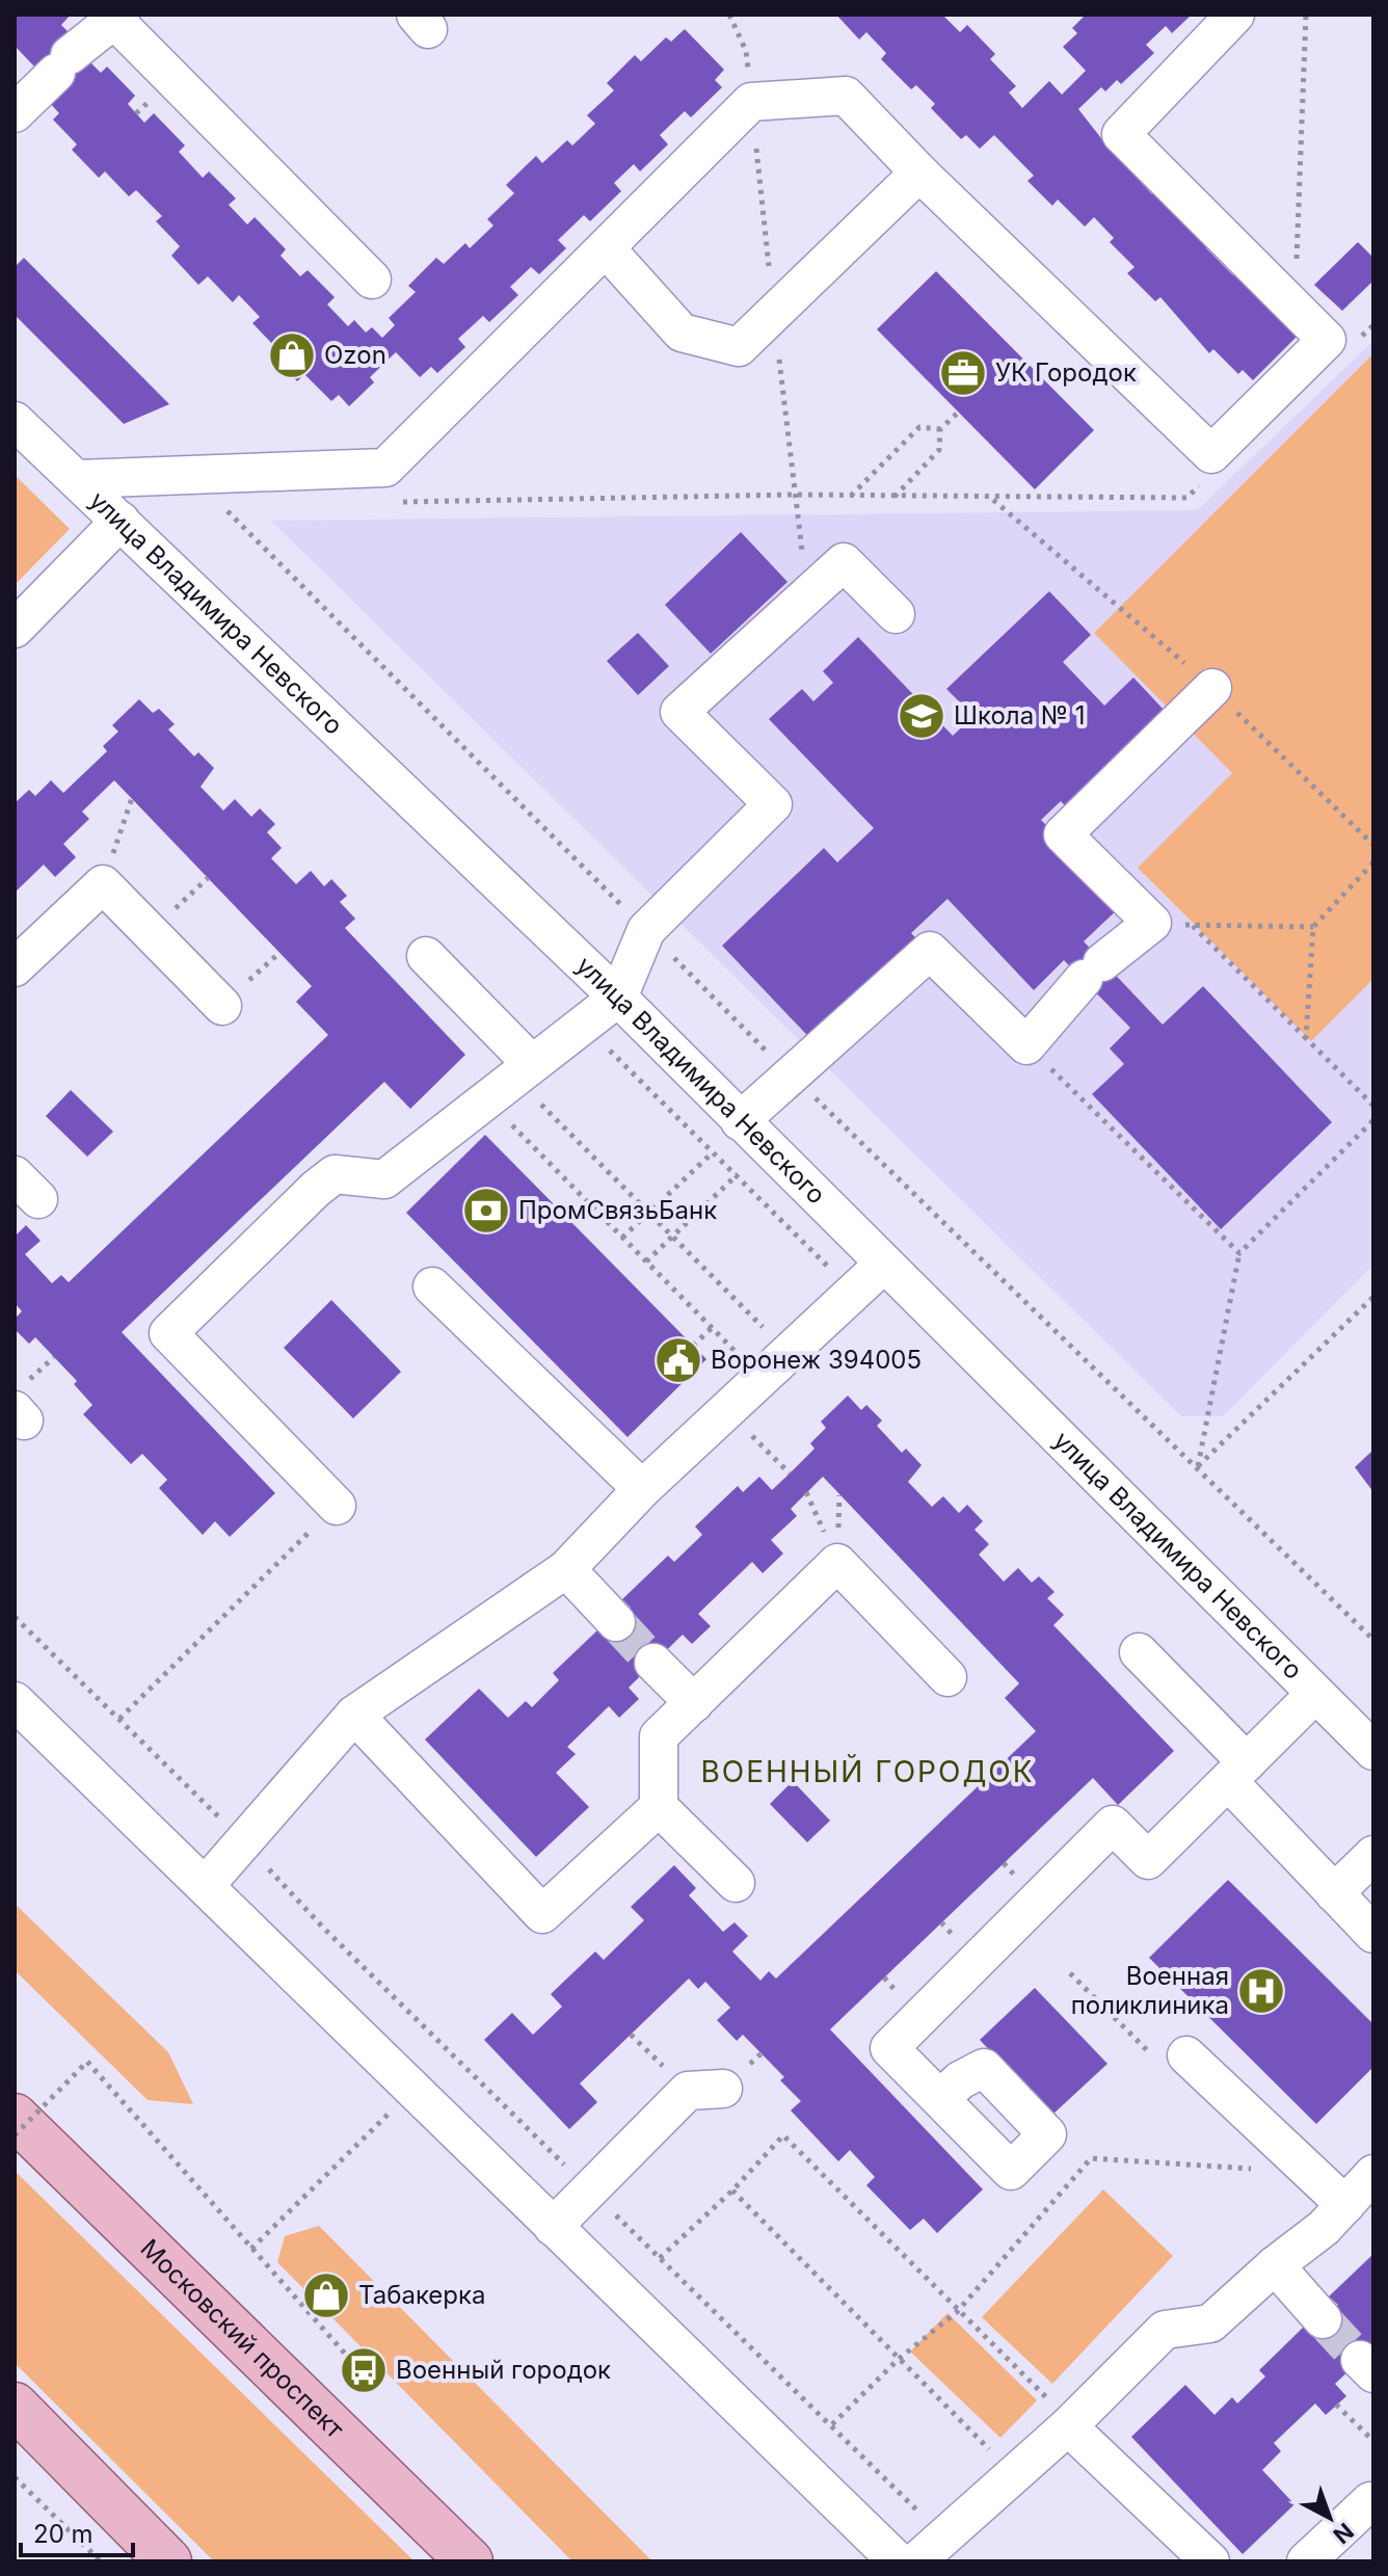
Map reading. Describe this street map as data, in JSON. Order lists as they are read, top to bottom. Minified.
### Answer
{"streets":{"main road":["Московский проспект"],"street":["улица Владимира Невского"]},"districts":["ВОЕННЫЙ ГОРОДОК"],"places":{"shop":["Ozon","Табакерка"],"office":["УК Городок"],"school or university":["Школа № 1"],"bank":["ПромСвязьБанк"],"public building":["Воронеж 394005"],"hospital":["Военная поликлиника"],"bus stop":["Военный городок"]},"scale_bar":"20 m","north":"bottom right"}
